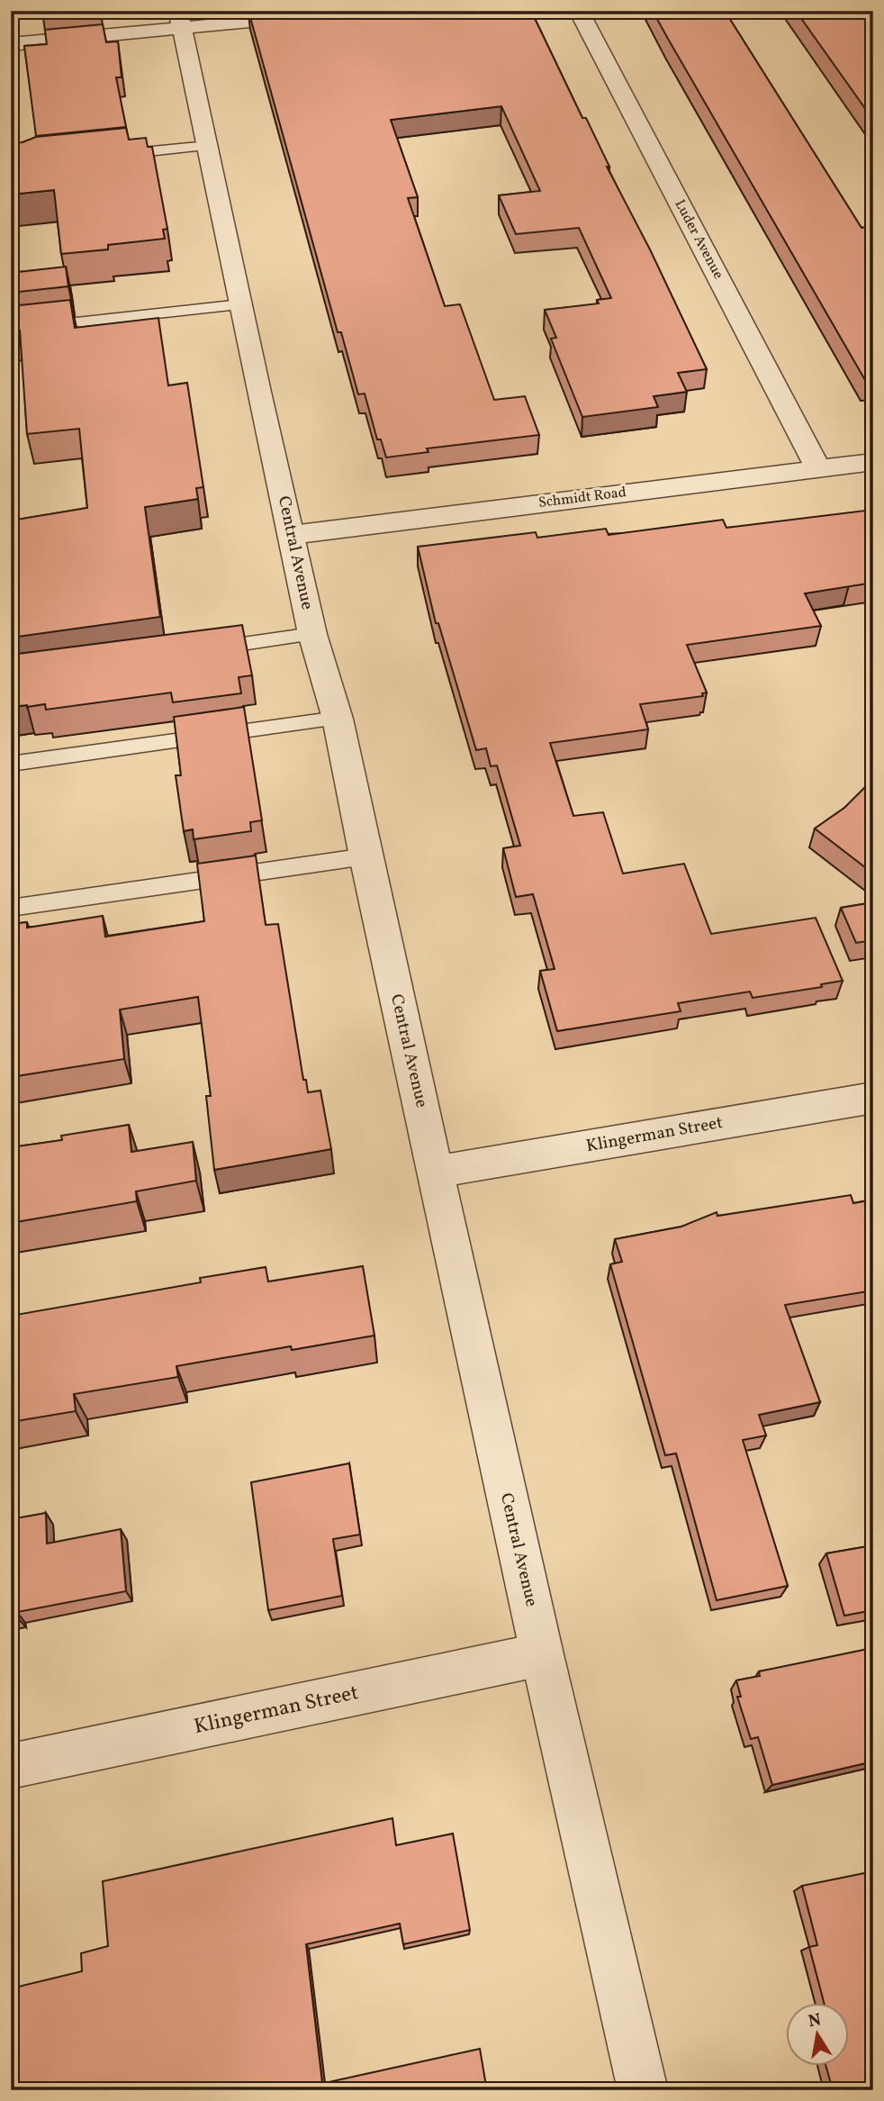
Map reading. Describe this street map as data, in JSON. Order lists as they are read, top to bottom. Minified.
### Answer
{"streets":{"street":["Luder Avenue","Schmidt Road","Central Avenue","Klingerman Street"]},"crossings":[["Luder Avenue","Schmidt Road"],["Schmidt Road","Central Avenue"],["Central Avenue","Klingerman Street"]],"north":"top"}
